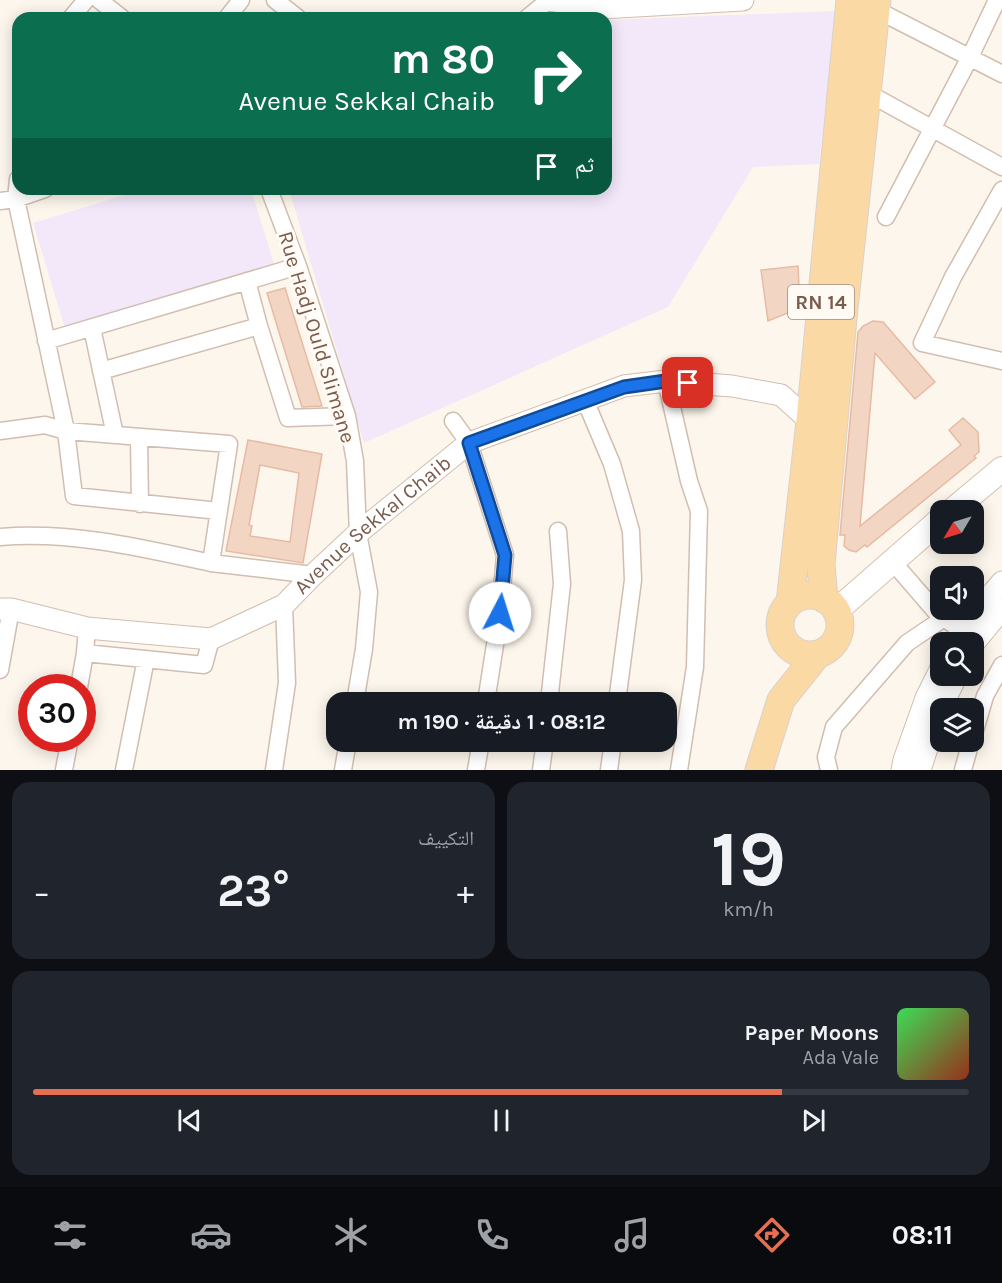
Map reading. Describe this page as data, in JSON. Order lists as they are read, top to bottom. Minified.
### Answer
{"streets":{"main road":["RN 14"],"street":["Rue Hadj Ould Slimane","Avenue Sekkal Chaib"]},"crossings":[["Rue Hadj Ould Slimane","Avenue Sekkal Chaib"]],"north":"bottom left","page":{"turn":["80 m","Avenue Sekkal Chaib"],"then":"ثم","limit":"30","trip":"08:12 · 1 دقيقة · 190 m","tile":[["19","km/h"],"التكييف"],"heat":["−","23°","+"],"song":["Paper Moons","Ada Vale"],"tabs":"08:11"}}
